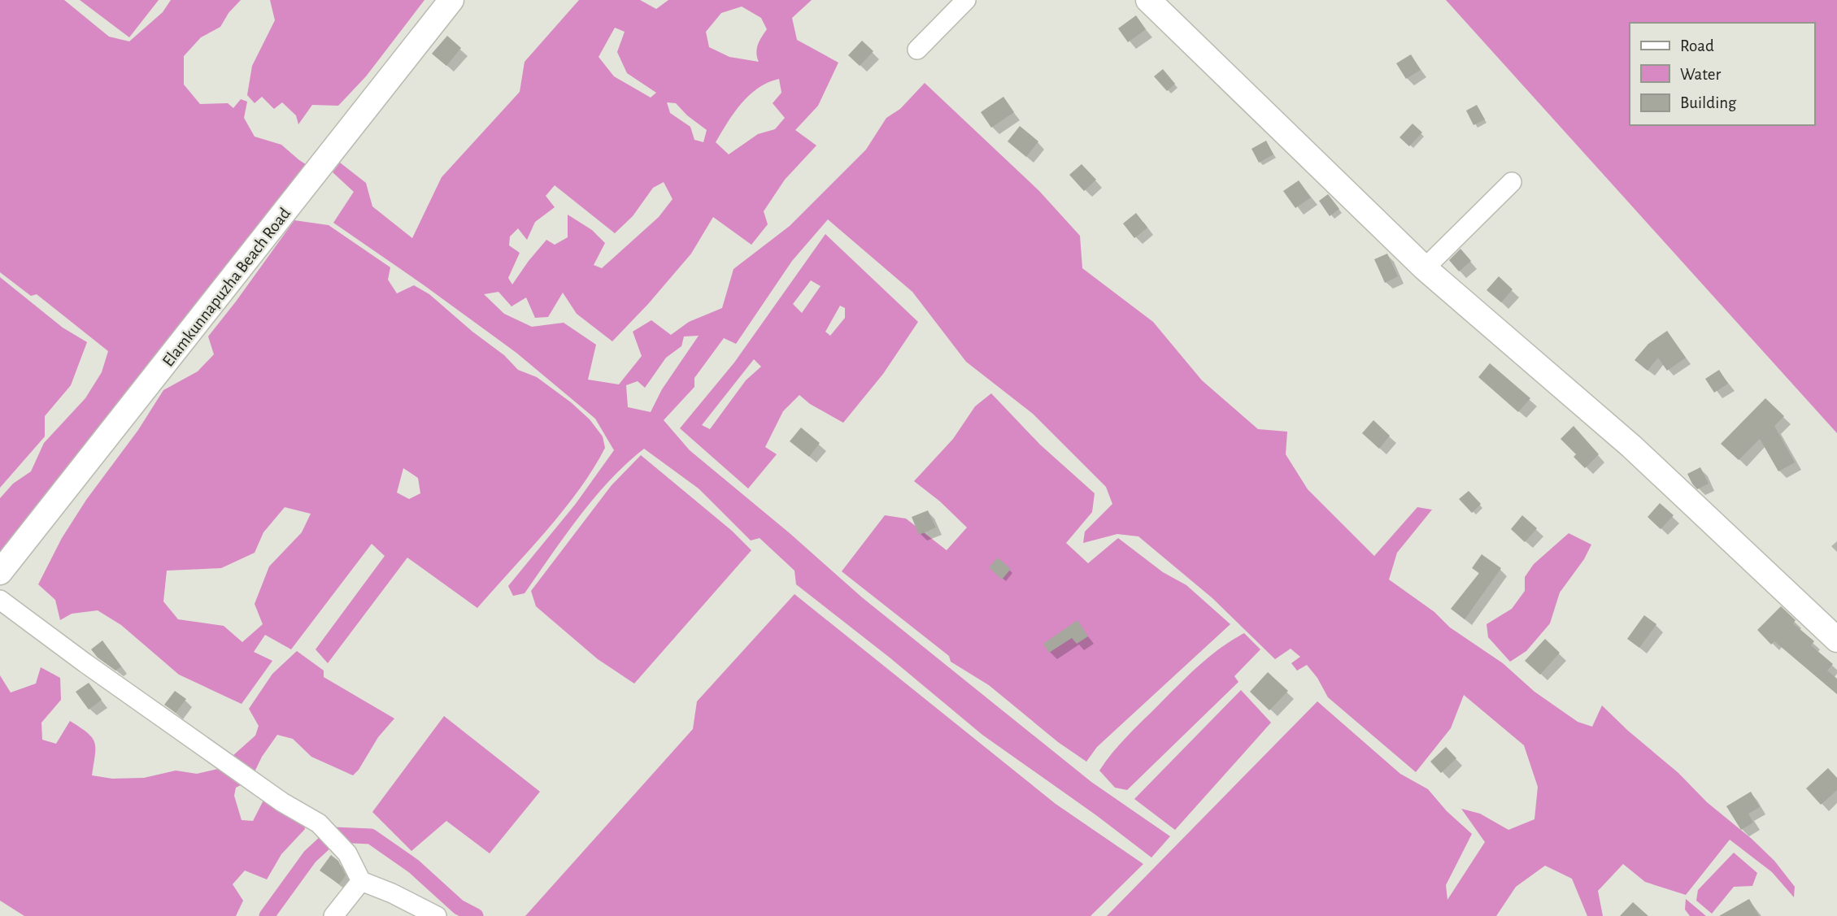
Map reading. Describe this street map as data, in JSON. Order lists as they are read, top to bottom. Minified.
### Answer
{"streets":{"main road":["Elamkunnapuzha Beach Road"]},"legend":["Road","Water","Building"]}
